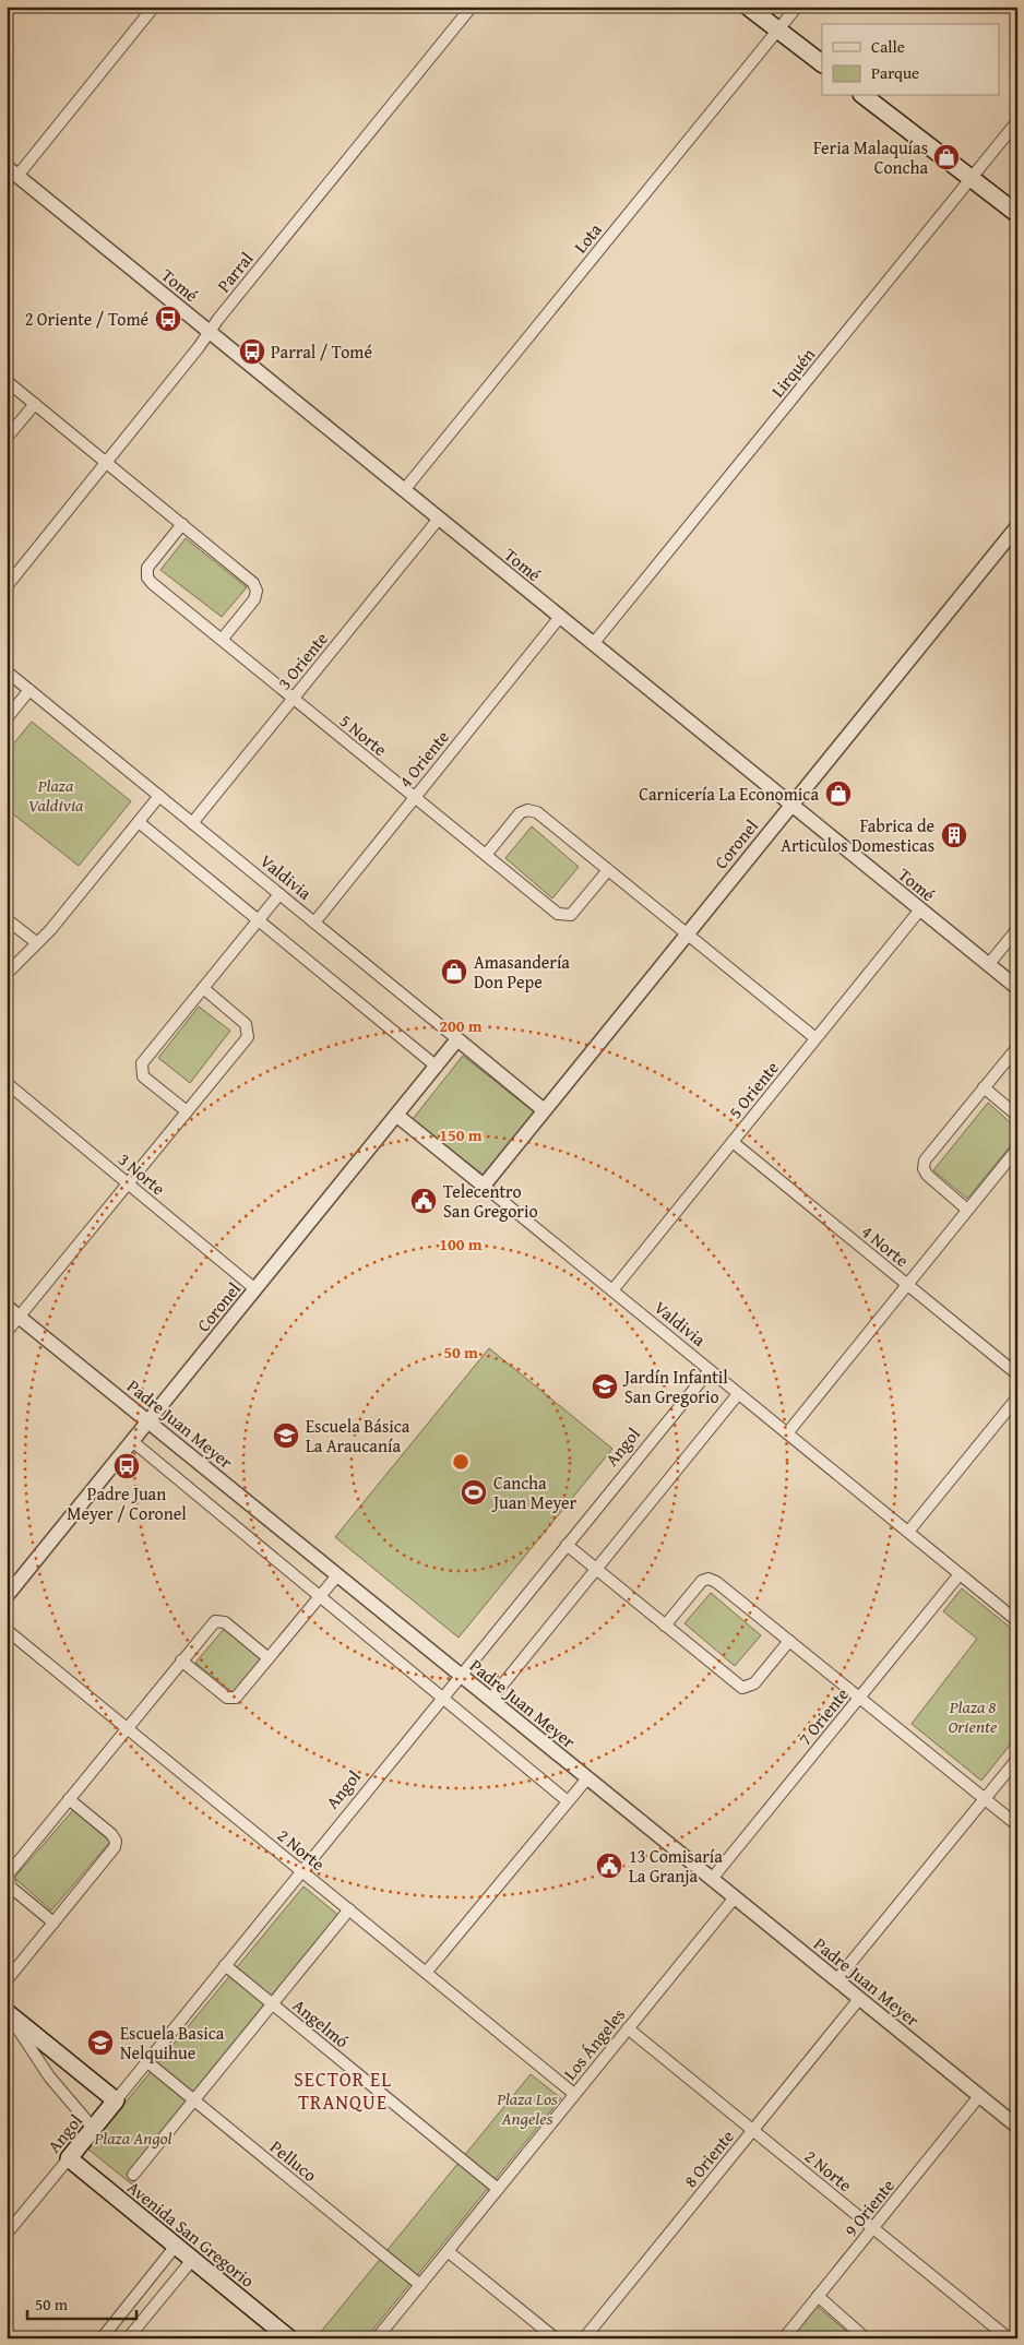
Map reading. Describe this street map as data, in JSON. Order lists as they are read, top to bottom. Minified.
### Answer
{"streets":{"main road":["Angol","Avenida San Gregorio"],"street":["Lota","Parral","Tomé","Lirquén","3 Oriente","5 Norte","4 Oriente","Coronel","Valdivia","5 Oriente","3 Norte","4 Norte","Padre Juan Meyer","7 Oriente","2 Norte","Angelmó","Los Ángeles","8 Oriente","Pelluco","9 Oriente"]},"crossings":[["Lota","Tomé"],["Parral","Tomé"],["Tomé","Lirquén"],["Tomé","3 Oriente"],["Tomé","4 Oriente"],["Tomé","Coronel"],["Tomé","5 Oriente"],["3 Oriente","5 Norte"],["3 Oriente","Valdivia"],["5 Norte","4 Oriente"],["4 Oriente","Valdivia"],["Coronel","Valdivia"],["Coronel","3 Norte"],["Coronel","Padre Juan Meyer"],["Valdivia","5 Oriente"],["Valdivia","Angol"],["Valdivia","7 Oriente"],["5 Oriente","4 Norte"],["Padre Juan Meyer","Angol"],["Padre Juan Meyer","7 Oriente"],["Padre Juan Meyer","Los Ángeles"],["Padre Juan Meyer","8 Oriente"],["Padre Juan Meyer","9 Oriente"],["Angol","2 Norte"],["Angol","Angelmó"],["Angol","Pelluco"],["Angol","Avenida San Gregorio"],["2 Norte","Los Ángeles"],["2 Norte","8 Oriente"],["2 Norte","9 Oriente"],["Angelmó","Los Ángeles"],["Los Ángeles","Pelluco"]],"districts":["SECTOR EL TRANQUE"],"parks":["Plaza Valdivia","Plaza 8 Oriente","Plaza Los Angeles","Plaza Angol"],"places":{"shop":["Feria Malaquías Concha","Carnicería La Economica","Amasandería Don Pepe"],"bus stop":["2 Oriente / Tomé","Parral / Tomé","Padre Juan Meyer / Coronel"],"building":["Fabrica de Articulos Domesticas"],"public building":["Telecentro San Gregorio","13 Comisaría La Granja"],"school or university":["Jardín Infantil San Gregorio","Escuela Básica La Araucanía","Escuela Basica Nelquihue"],"sports":["Cancha Juan Meyer"]},"legend":["Calle","Parque"],"scale_bar":"50 m","rings":["200 m","150 m","100 m","50 m"]}
